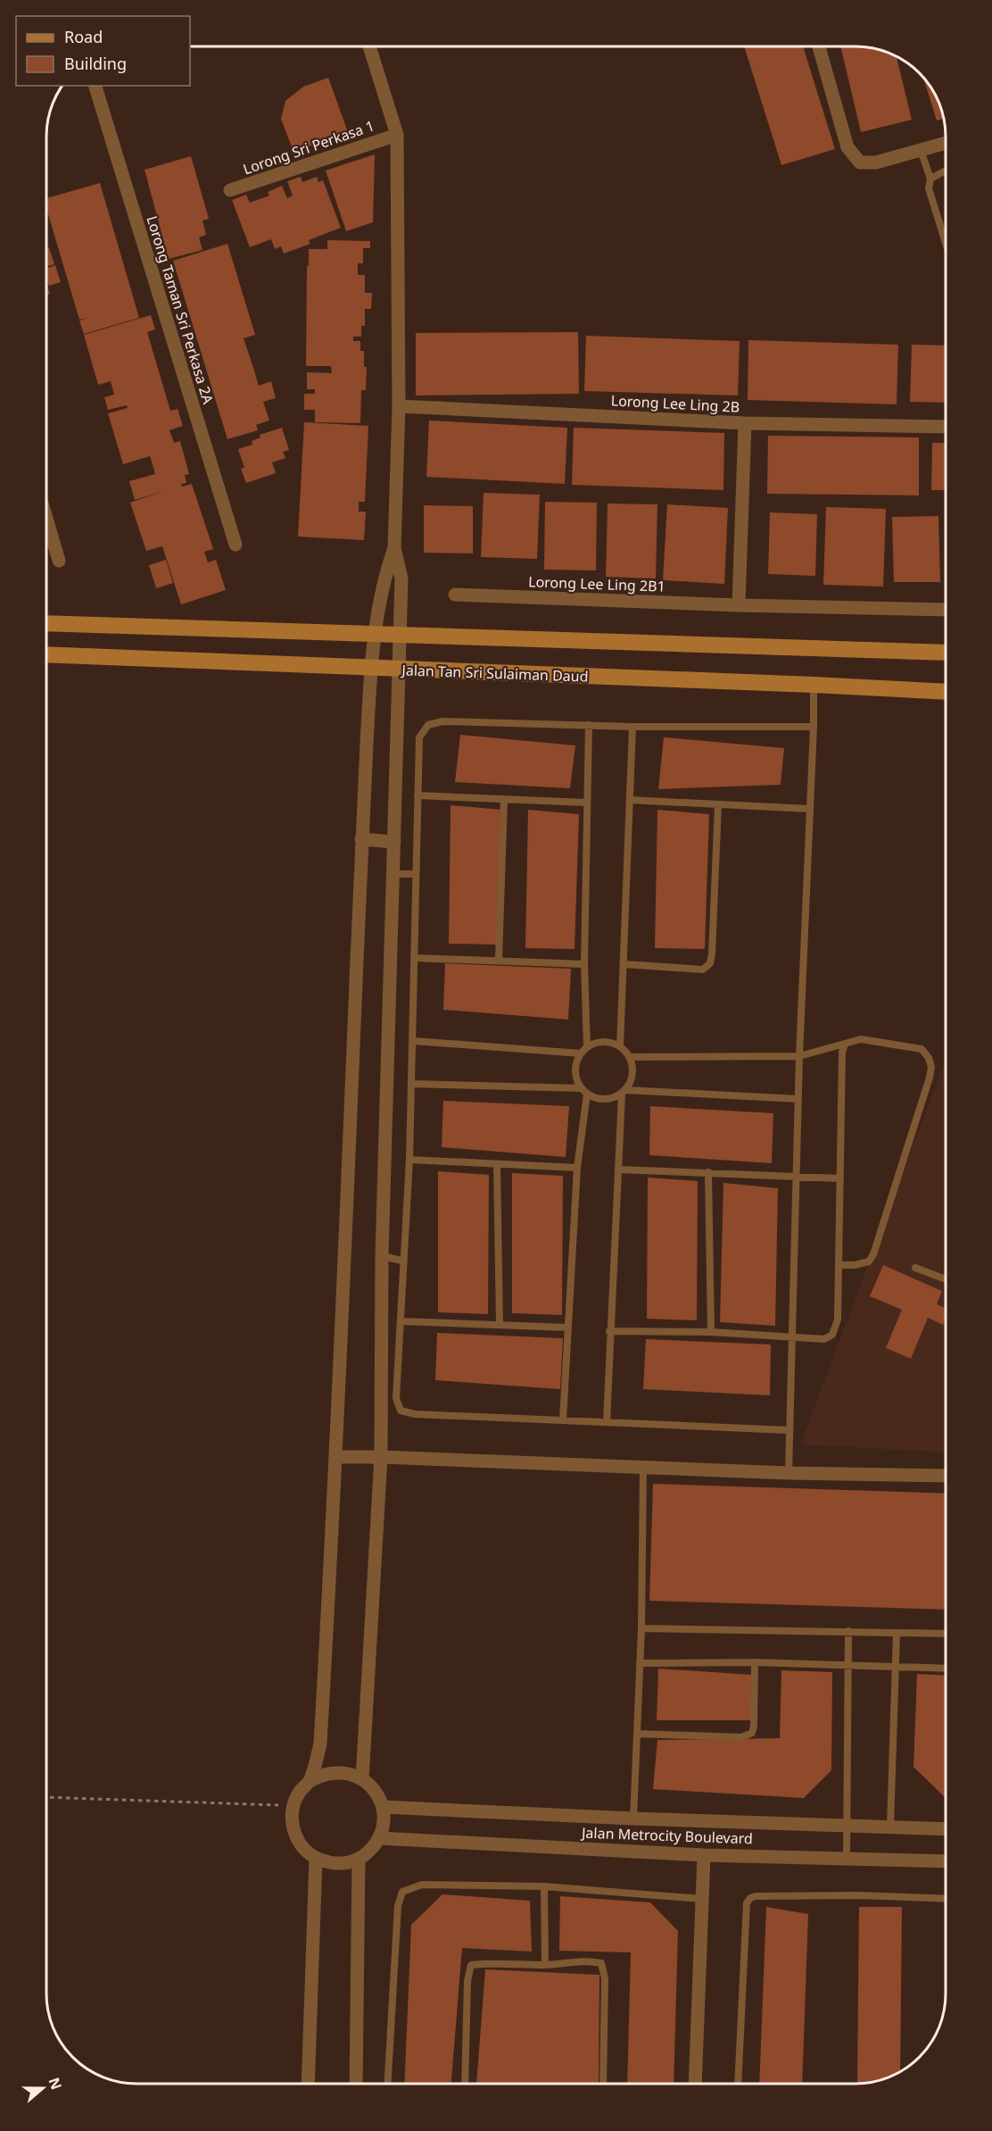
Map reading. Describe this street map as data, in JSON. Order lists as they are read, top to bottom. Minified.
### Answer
{"streets":{"main road":["Jalan Tan Sri Sulaiman Daud"],"street":["Lorong Sri Perkasa 1","Lorong Taman Sri Perkasa 2A","Lorong Lee Ling 2B","Lorong Lee Ling 2B1","Jalan Metrocity Boulevard"]},"legend":["Road","Building"],"north":"right"}
